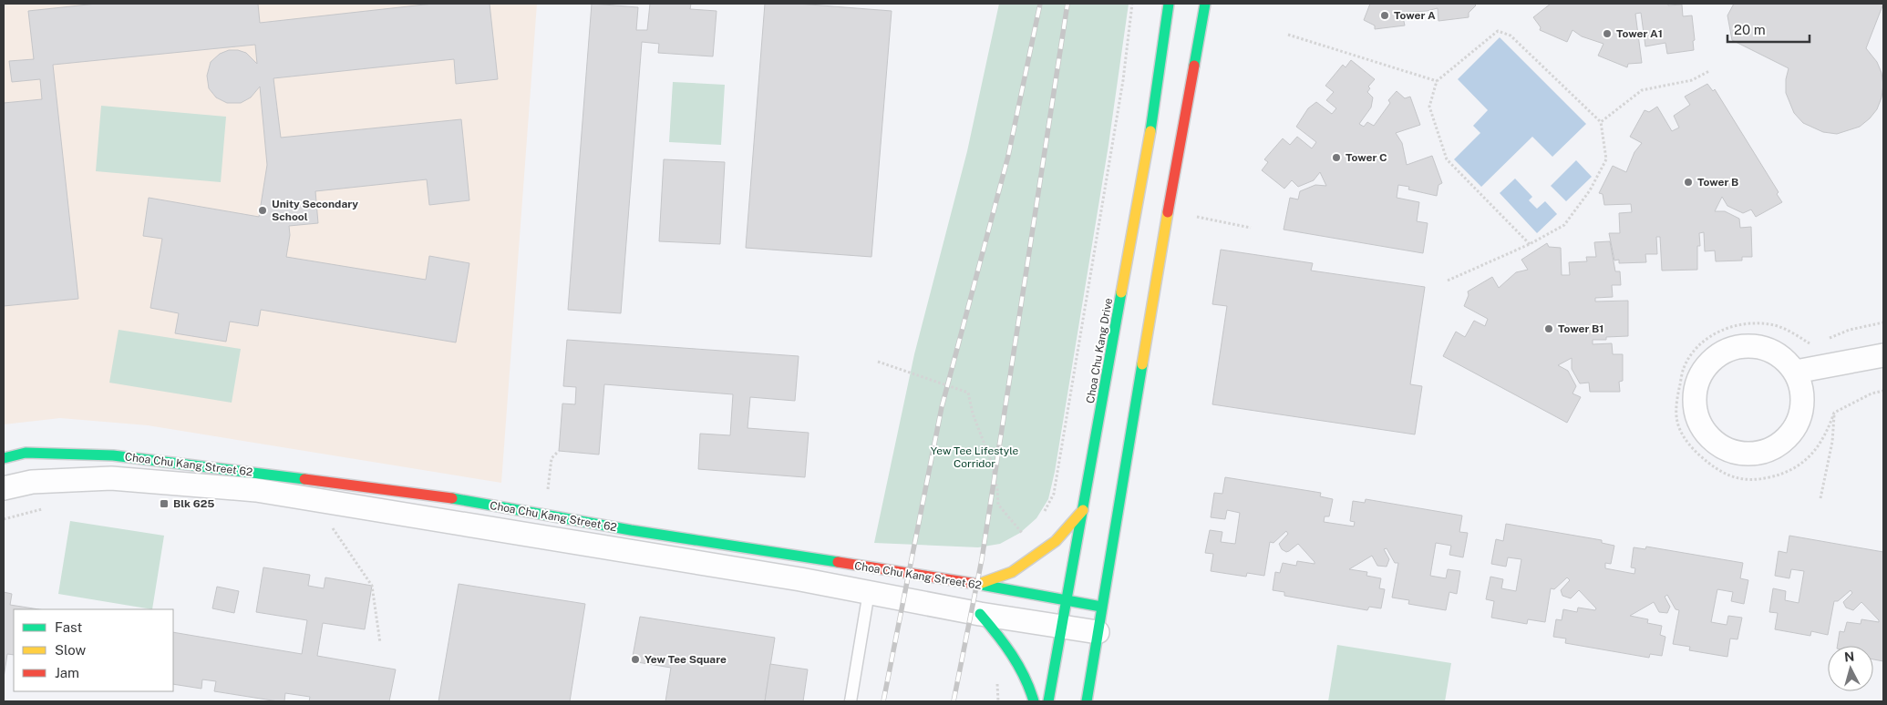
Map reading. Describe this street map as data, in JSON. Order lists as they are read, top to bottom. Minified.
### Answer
{"streets":{"main road":["Choa Chu Kang Drive","Choa Chu Kang Street 62"]},"crossings":[["Choa Chu Kang Drive","Choa Chu Kang Street 62"]],"parks":["Yew Tee Lifestyle Corridor"],"places":{"other":["Tower A","Tower A1","Tower C","Tower B","Unity Secondary School","Tower B1","Yew Tee Square"],"transit":["Blk 625"]},"legend":["Fast","Slow","Jam"],"scale_bar":"20 m","north":"top"}
